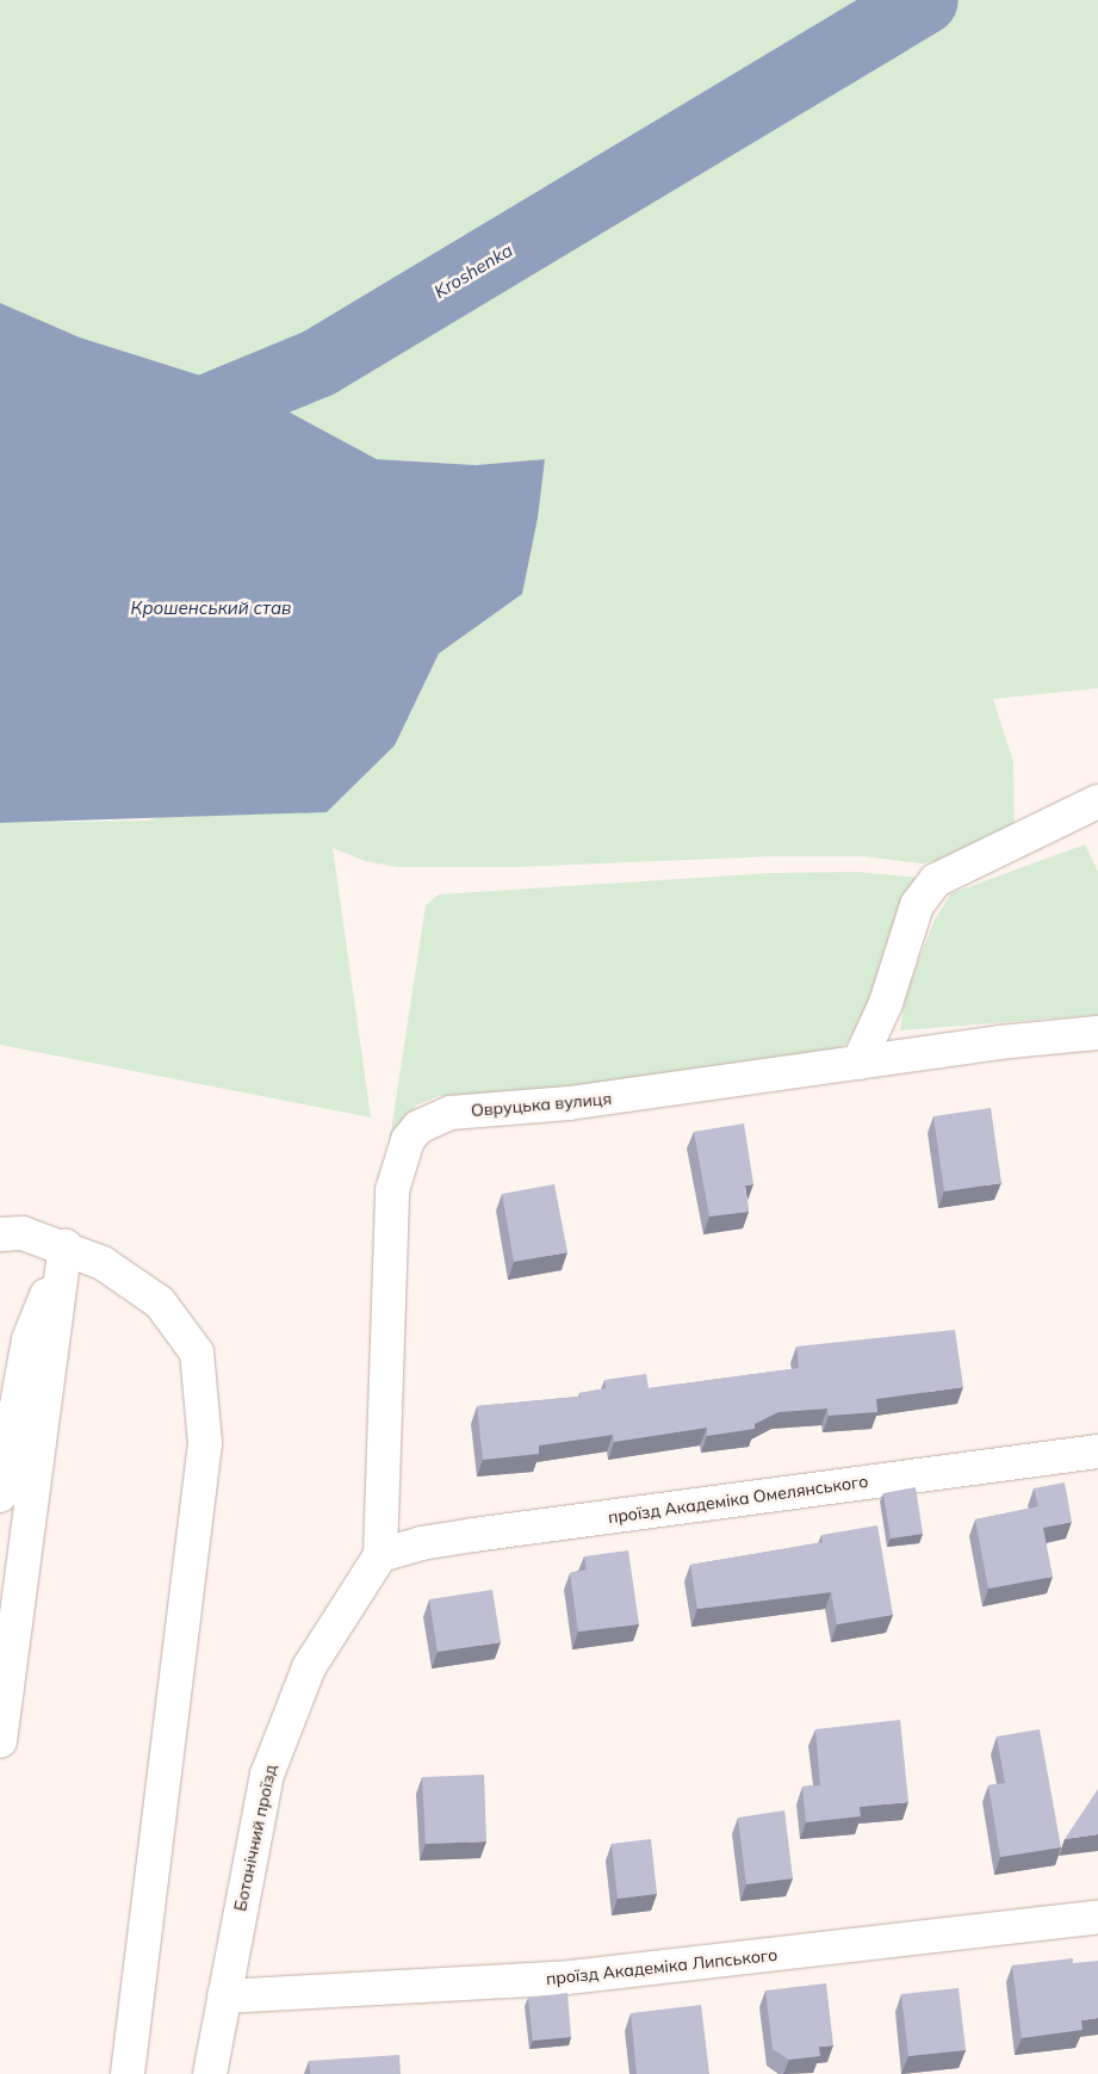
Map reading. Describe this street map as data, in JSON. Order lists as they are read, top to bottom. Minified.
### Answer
{"streets":{"street":["Овруцька вулиця","проїзд Академіка Омелянського","Ботанічний проїзд","проїзд Академіка Липського"]},"crossings":[["Овруцька вулиця","проїзд Академіка Омелянського"],["Овруцька вулиця","Ботанічний проїзд"],["проїзд Академіка Омелянського","Ботанічний проїзд"],["Ботанічний проїзд","проїзд Академіка Липського"]],"water":["Kroshenka","Крошенський став"]}
